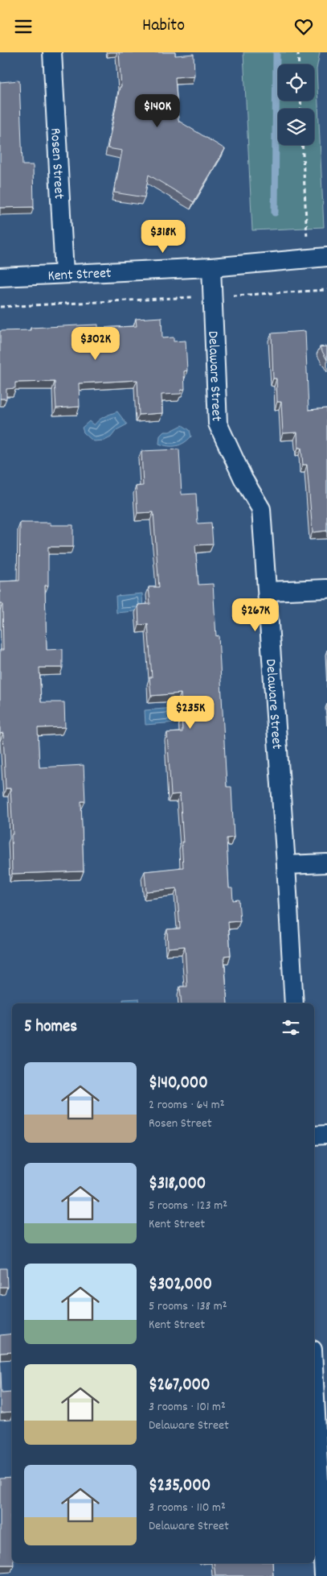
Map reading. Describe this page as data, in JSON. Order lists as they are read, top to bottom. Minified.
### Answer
{"streets":{"street":["Rosen Street","Kent Street","Delaware Street"]},"crossings":[["Rosen Street","Kent Street"],["Kent Street","Delaware Street"]],"page":{"header":"Habito","price":["$140K","$318K","$302K","$267K","$235K"],"heading":"5 homes","list":[{"name":"$140,000","note":"2 rooms · 64 m² · Rosen Street"},{"name":"$318,000","note":"5 rooms · 123 m² · Kent Street"},{"name":"$302,000","note":"5 rooms · 138 m² · Kent Street"},{"name":"$267,000","note":"3 rooms · 101 m² · Delaware Street"},{"name":"$235,000","note":"3 rooms · 110 m² · Delaware Street"}]}}
